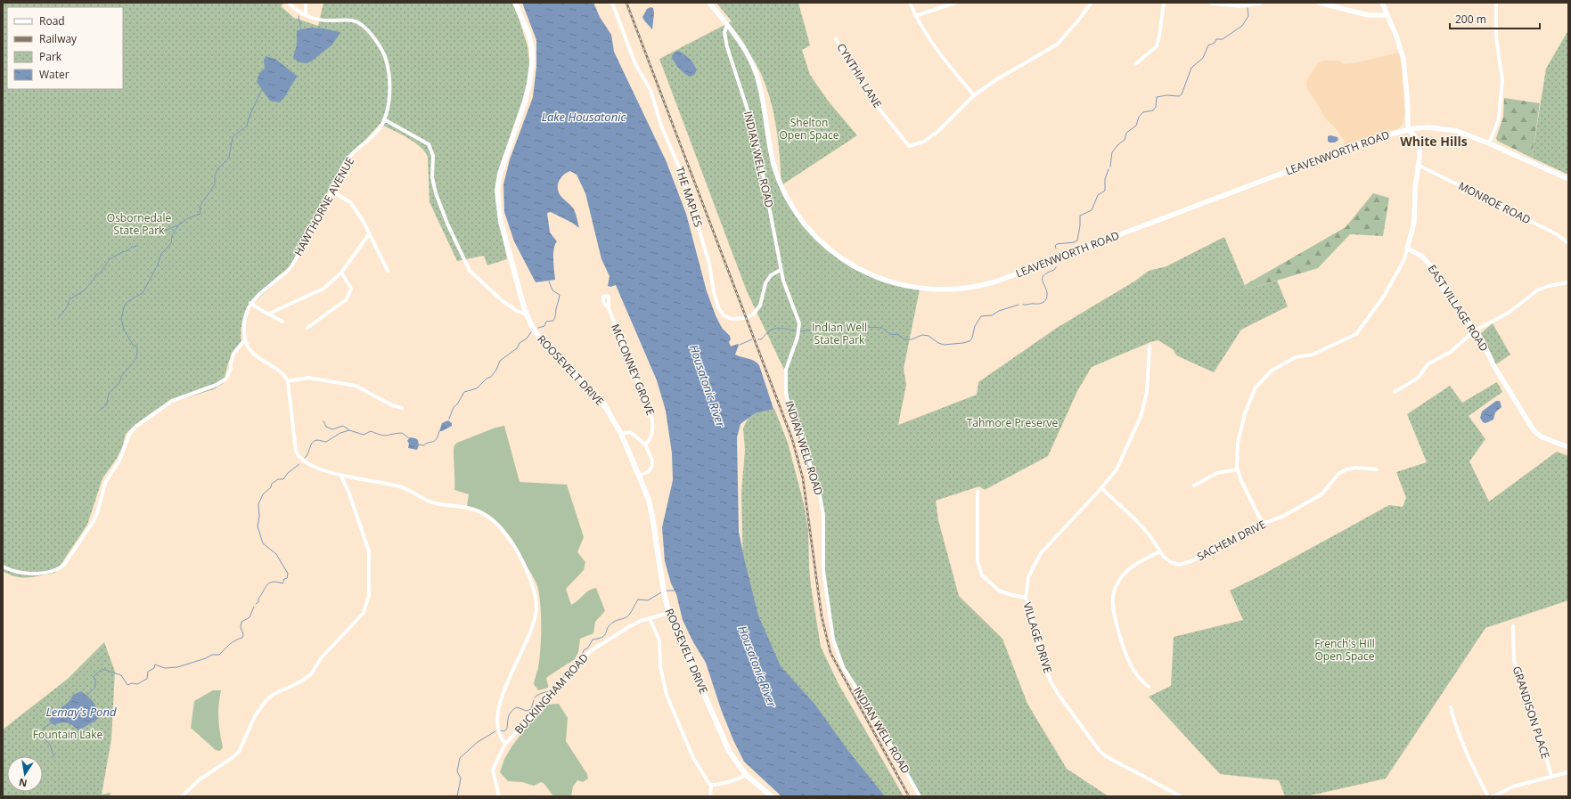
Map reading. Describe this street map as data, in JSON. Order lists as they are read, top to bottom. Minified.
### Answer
{"streets":{"main road":["LEAVENWORTH ROAD","EAST VILLAGE ROAD","ROOSEVELT DRIVE"],"street":["CYNTHIA LANE","INDIAN WELL ROAD","THE MAPLES","MONROE ROAD","HAWTHORNE AVENUE","MCCONNEY GROVE","SACHEM DRIVE","VILLAGE DRIVE","BUCKINGHAM ROAD","GRANDISON PLACE"]},"crossings":[["LEAVENWORTH ROAD","INDIAN WELL ROAD"],["INDIAN WELL ROAD","THE MAPLES"],["ROOSEVELT DRIVE","BUCKINGHAM ROAD"],["SACHEM DRIVE","VILLAGE DRIVE"]],"districts":["White Hills"],"water":["Lake Housatonic","Housatonic River","Lemay's Pond"],"parks":["Shelton Open Space","Osbornedale State Park","Indian Well State Park","Tahmore Preserve","French's Hill Open Space","Fountain Lake"],"legend":["Road","Railway","Park","Water"],"scale_bar":"200 m","north":"bottom"}
